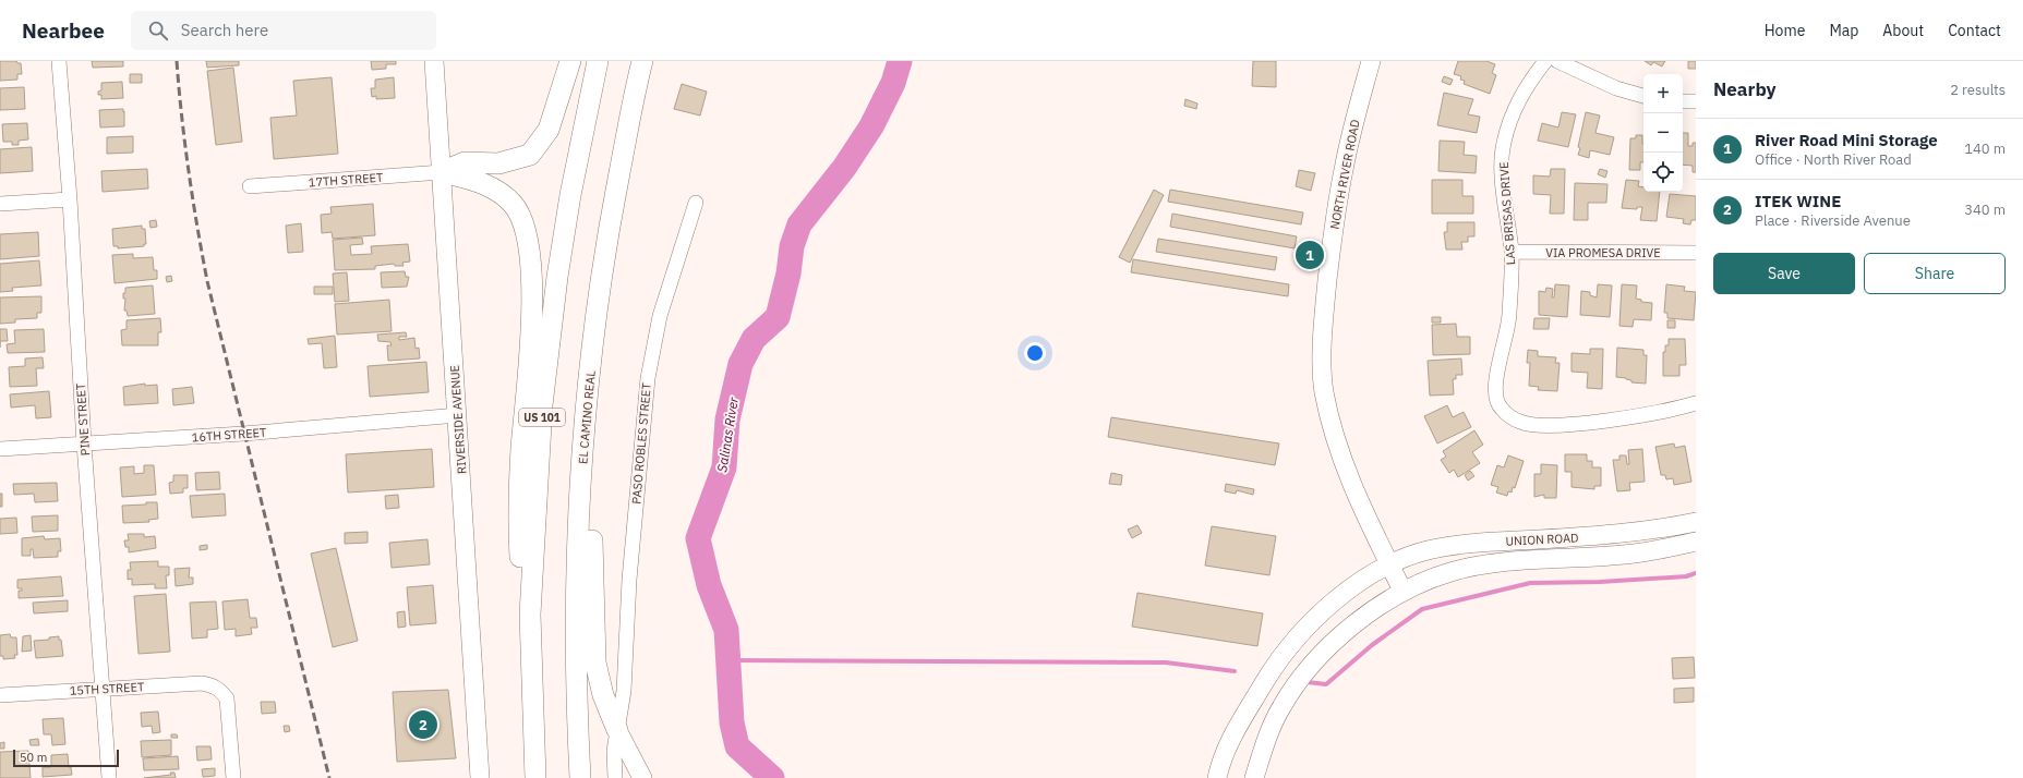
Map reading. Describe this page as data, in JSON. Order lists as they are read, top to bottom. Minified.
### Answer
{"streets":{"highway":["US 101","EL CAMINO REAL"],"main road":["NORTH RIVER ROAD","RIVERSIDE AVENUE","PASO ROBLES STREET","UNION ROAD"],"street":["17TH STREET","LAS BRISAS DRIVE","VIA PROMESA DRIVE","PINE STREET","16TH STREET","15TH STREET"]},"crossings":[["NORTH RIVER ROAD","UNION ROAD"],["17TH STREET","RIVERSIDE AVENUE"],["LAS BRISAS DRIVE","VIA PROMESA DRIVE"],["PINE STREET","16TH STREET"],["PINE STREET","15TH STREET"],["RIVERSIDE AVENUE","16TH STREET"]],"water":["Salinas River"],"scale_bar":"50 m","page":{"header":"Nearbee","search":"Search here","nav":["Home","Map","About","Contact"],"heading":["Nearby","2 results"],"map_buttons":["+","−"],"list":[{"mark":"1","name":"River Road Mini Storage","note":"Office · North River Road","value":"140 m"},{"mark":"2","name":"ITEK WINE","note":"Place · Riverside Avenue","value":"340 m"}],"pins":["1","2"],"buttons":["Save","Share"],"scale":"50 m"}}
